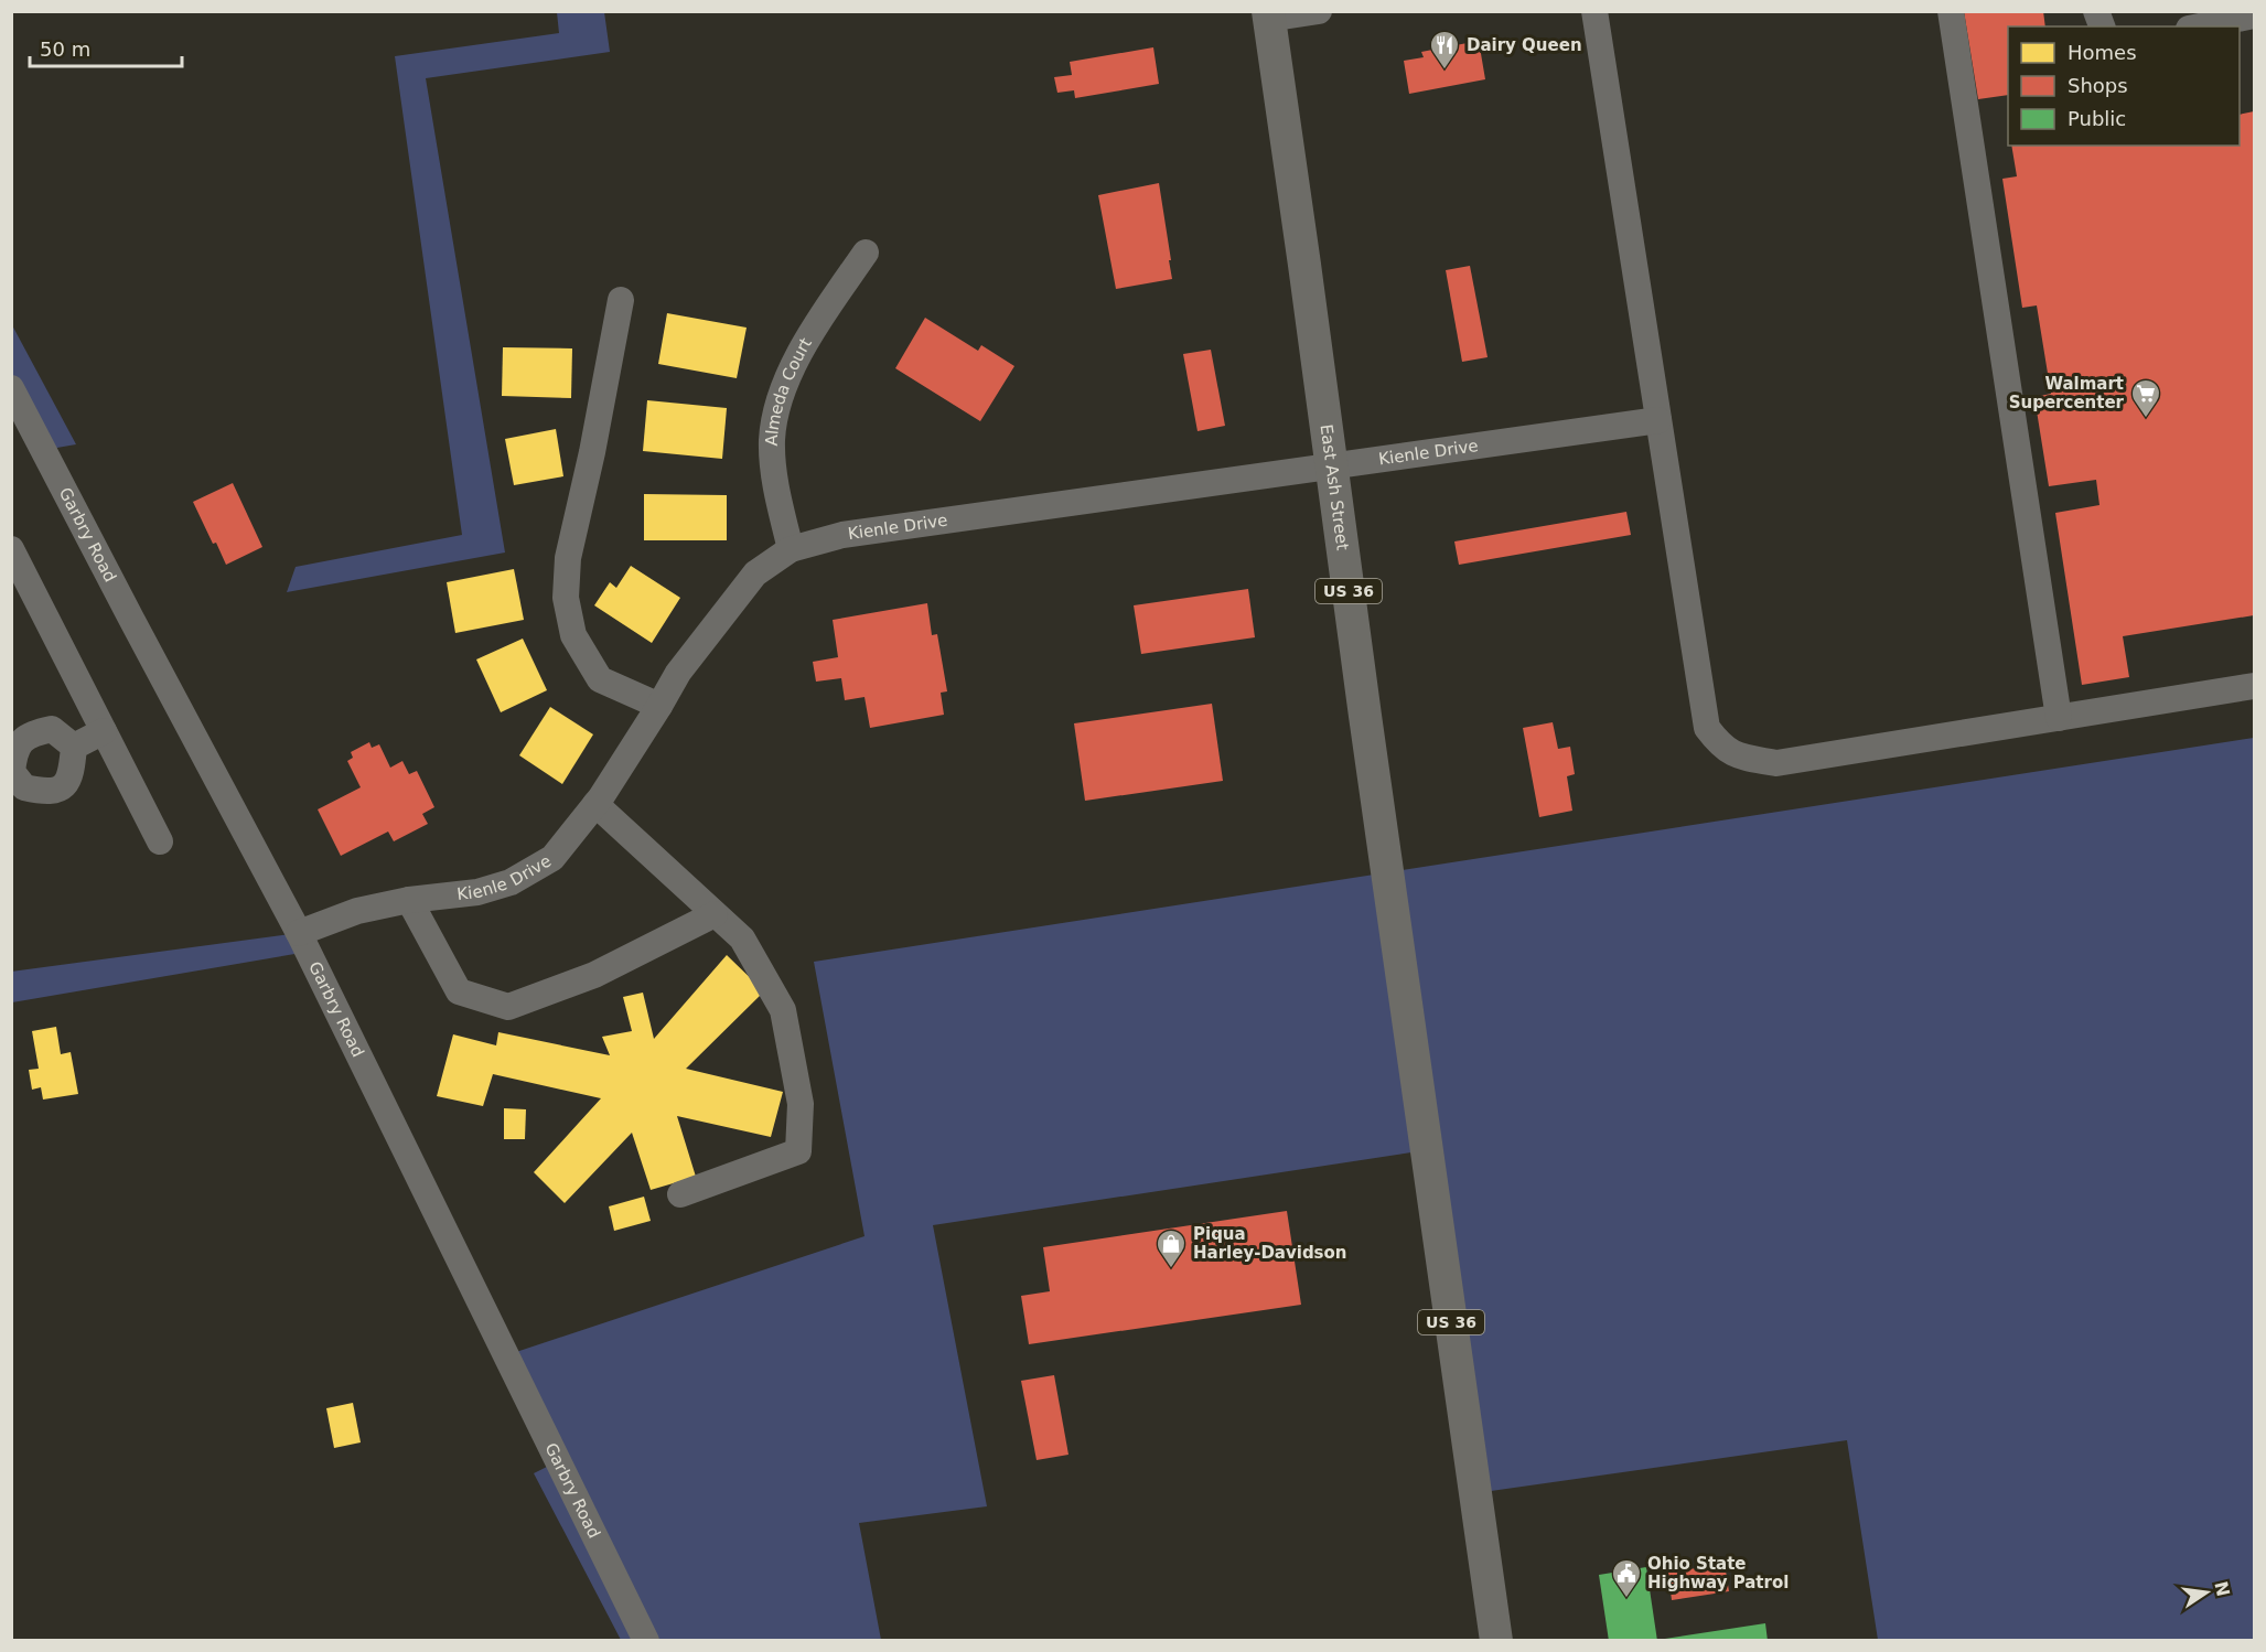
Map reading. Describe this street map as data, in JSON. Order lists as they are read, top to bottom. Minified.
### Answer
{"streets":{"main road":["East Ash Street","US 36"],"street":["Almeda Court","Kienle Drive","Garbry Road"]},"crossings":[["Almeda Court","Kienle Drive"],["Kienle Drive","East Ash Street"],["Kienle Drive","Garbry Road"]],"places":{"restaurant":["Dairy Queen"],"supermarket":["Walmart Supercenter"],"shop":["Piqua Harley-Davidson"],"public building":["Ohio State Highway Patrol"]},"legend":["Homes","Shops","Public"],"scale_bar":"50 m","north":"right"}
